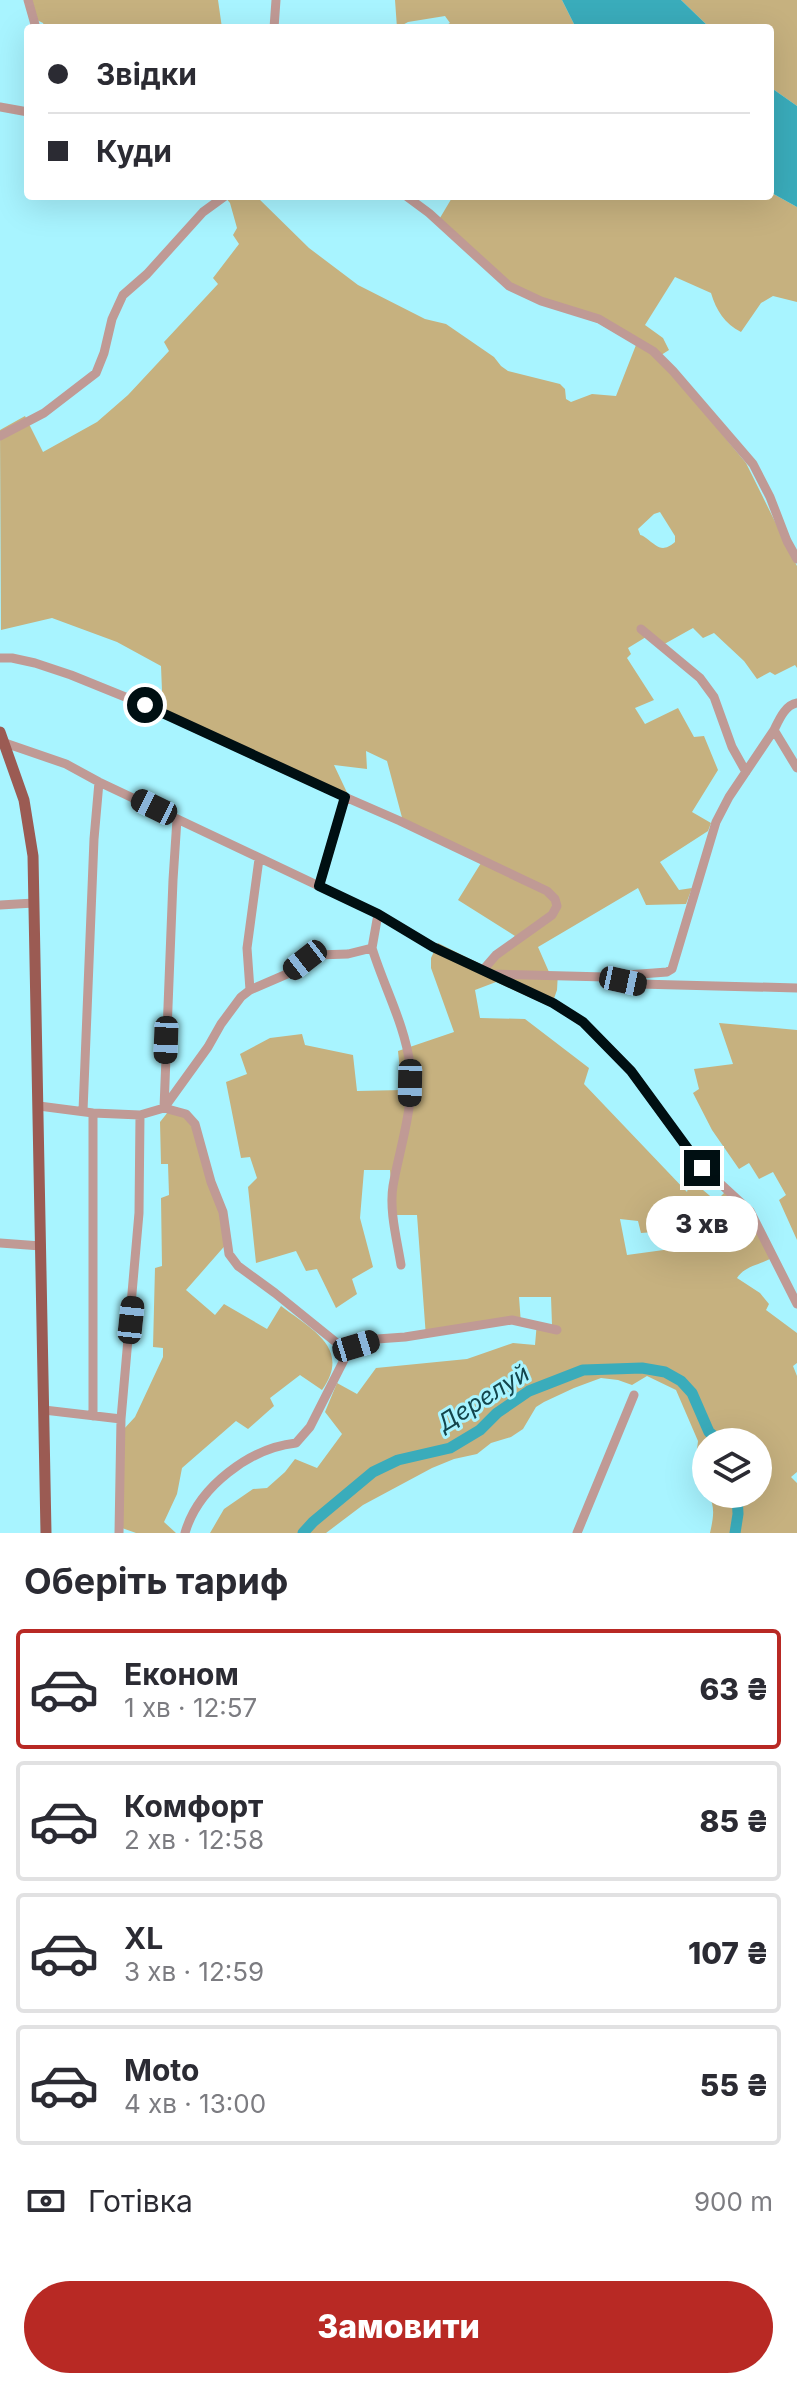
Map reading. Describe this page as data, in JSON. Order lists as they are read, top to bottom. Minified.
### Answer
{"water":["Дерелуй"],"page":{"banner":["Звідки","Куди"],"bubble":"3 хв","heading":"Оберіть тариф","list":[{"name":"Економ","note":"1 хв · 12:57","value":"63 ₴"},{"name":"Комфорт","note":"2 хв · 12:58","value":"85 ₴"},{"name":"XL","note":"3 хв · 12:59","value":"107 ₴"},{"name":"Moto","note":"4 хв · 13:00","value":"55 ₴"}],"pay":["Готівка","900 m"],"buttons":"Замовити"}}
